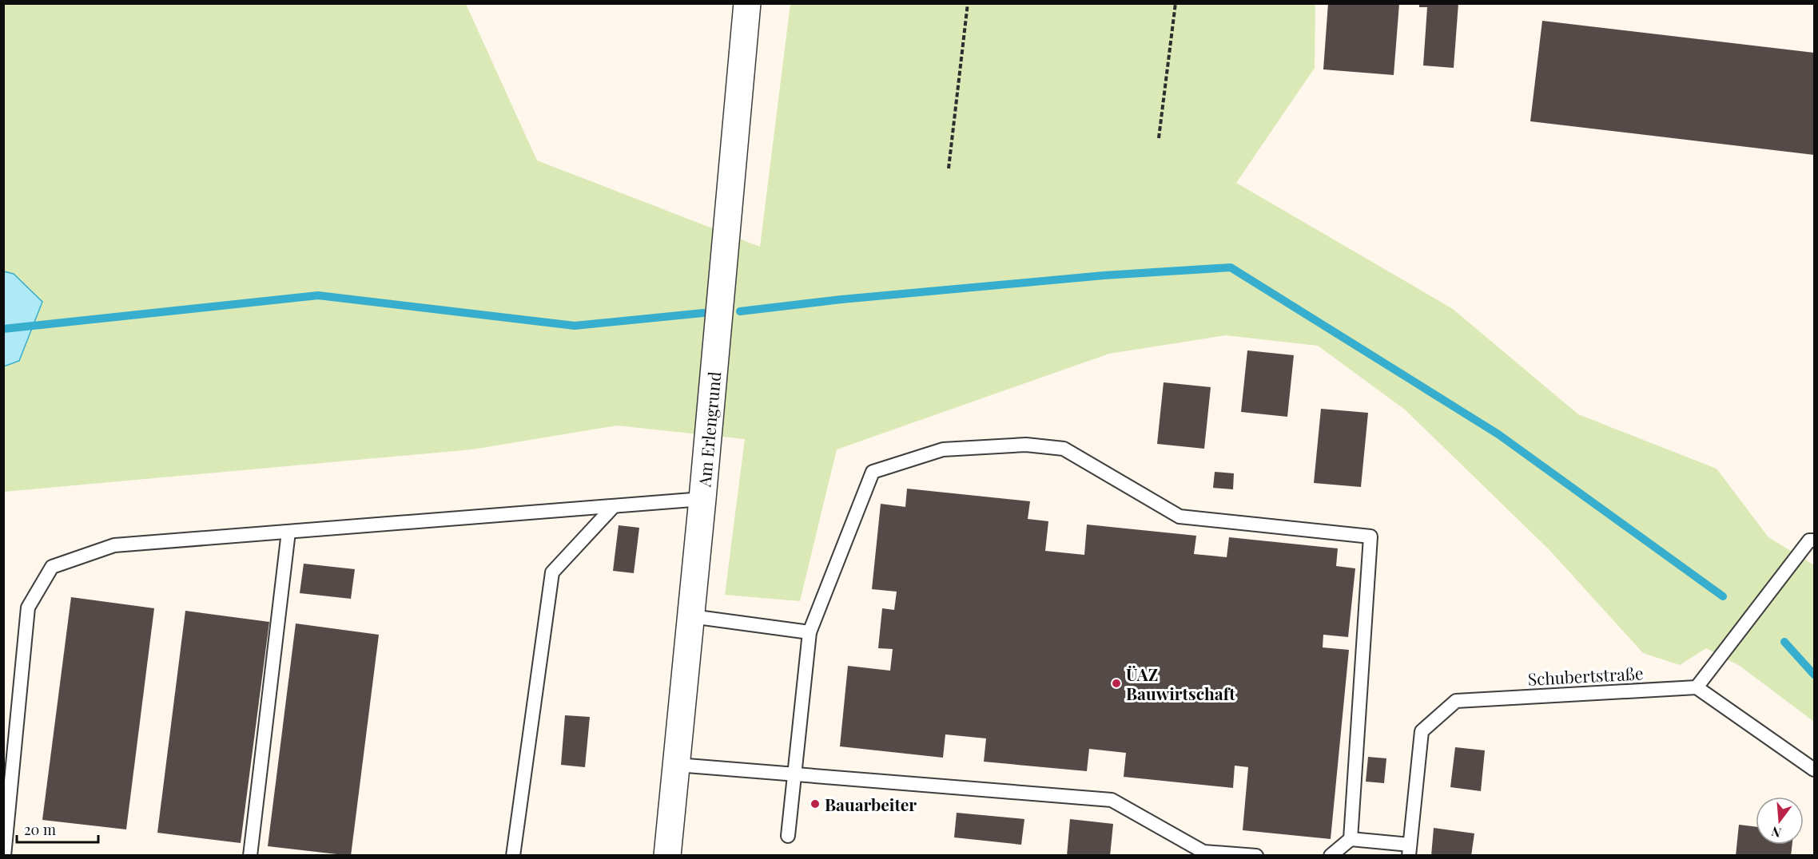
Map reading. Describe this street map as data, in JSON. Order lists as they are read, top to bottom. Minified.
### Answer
{"streets":{"street":["Am Erlengrund"],"lane":["Schubertstraße"]},"places":["ÜAZ Bauwirtschaft","Bauarbeiter"],"scale_bar":"20 m","north":"bottom"}
